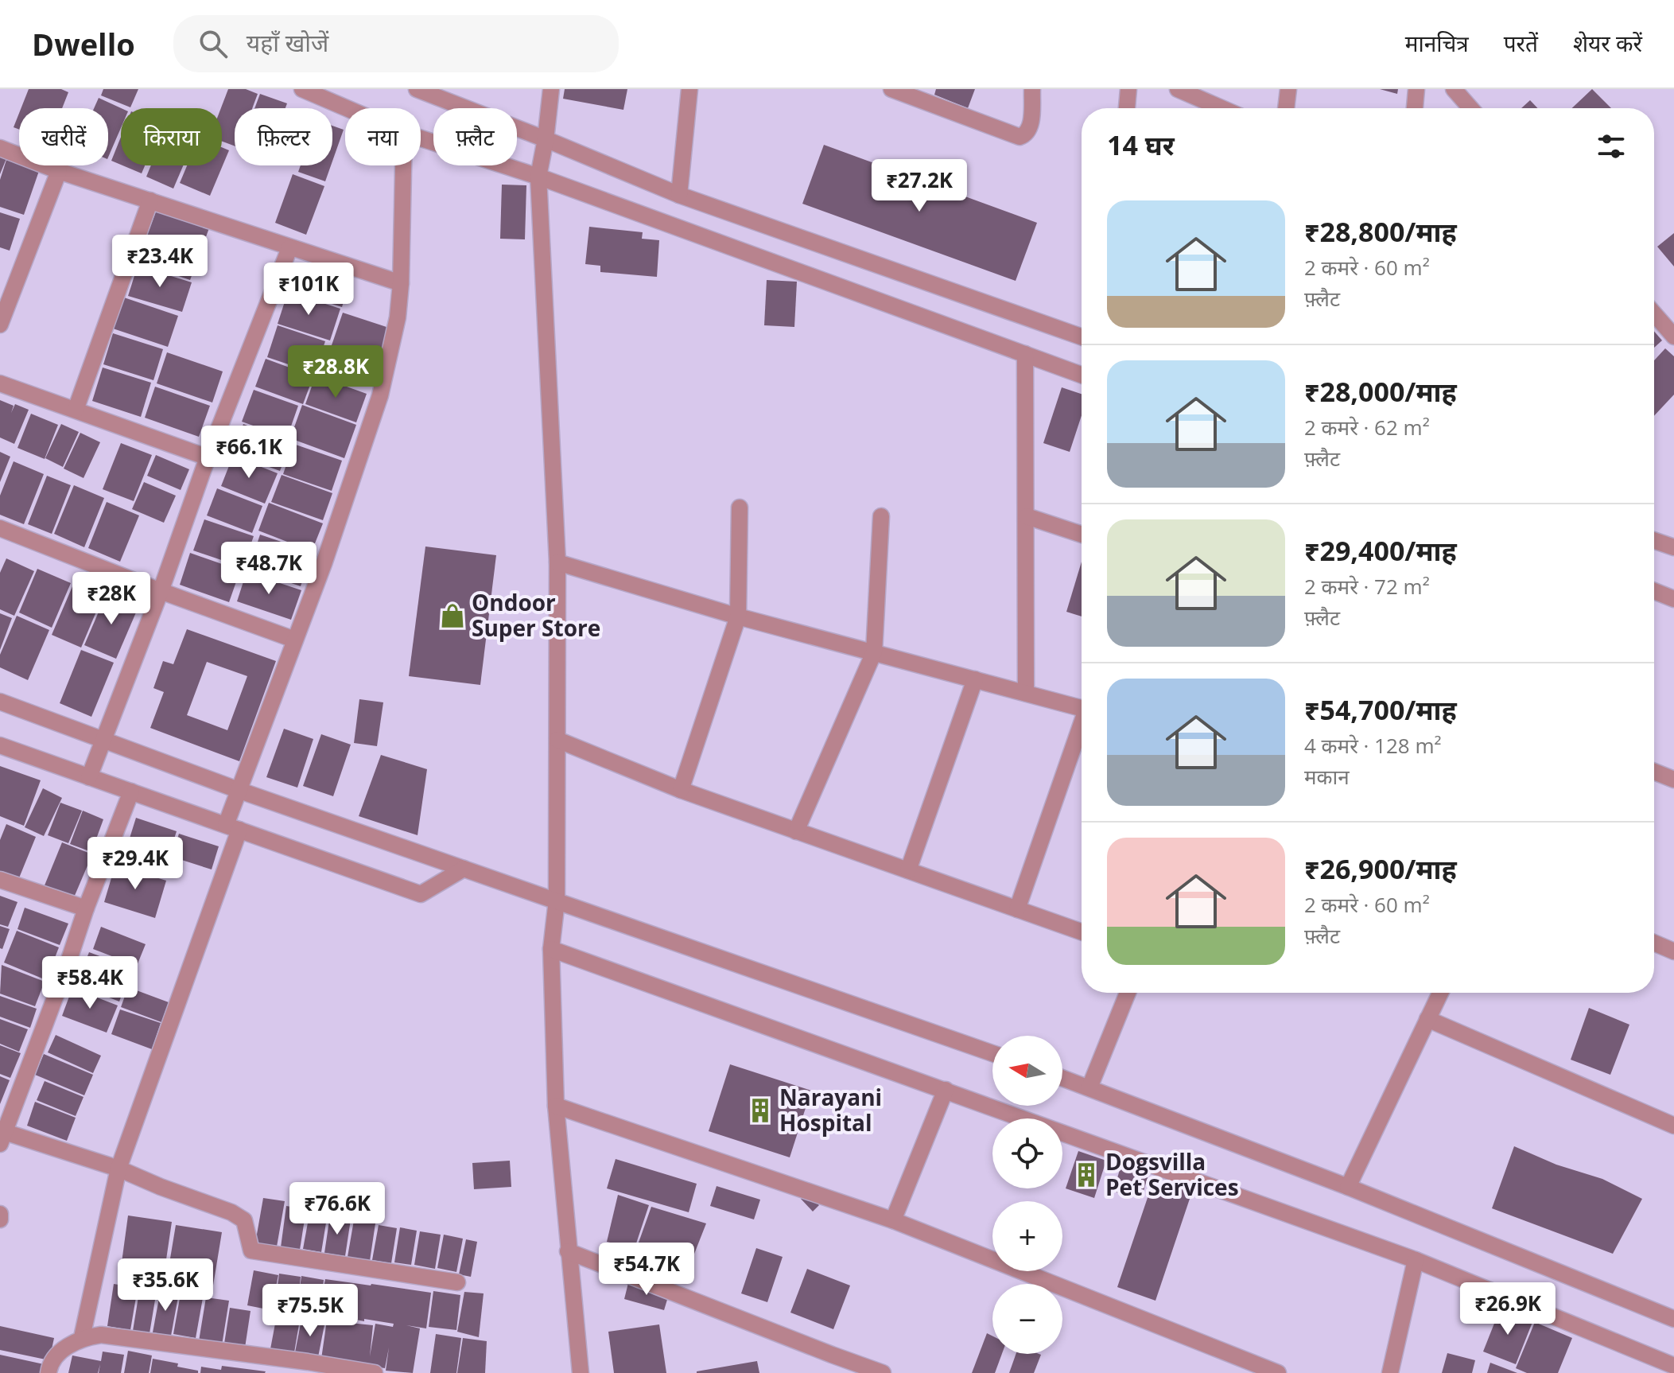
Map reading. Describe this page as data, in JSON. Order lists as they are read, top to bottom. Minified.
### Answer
{"places":{"shop":["Ondoor Super Store"],"building":["Narayani Hospital","Dogsvilla Pet Services"]},"north":"left","page":{"header":"Dwello","search":"यहाँ खोजें","nav":["मानचित्र","परतें","शेयर करें"],"chip":["खरीदें","किराया","फ़िल्टर","नया","फ़्लैट"],"heading":"14 घर","price":["₹27.2K","₹23.4K","₹101K","₹28.8K","₹66.1K","₹48.7K","₹28K","₹29.4K","₹58.4K","₹76.6K","₹54.7K","₹35.6K","₹26.9K","₹75.5K"],"list":[{"name":"₹28,800/माह","note":"2 कमरे · 60 m² · फ़्लैट"},{"name":"₹28,000/माह","note":"2 कमरे · 62 m² · फ़्लैट"},{"name":"₹29,400/माह","note":"2 कमरे · 72 m² · फ़्लैट"},{"name":"₹54,700/माह","note":"4 कमरे · 128 m² · मकान"},{"name":"₹26,900/माह","note":"2 कमरे · 60 m² · फ़्लैट"}],"map_buttons":["+","−"]}}
